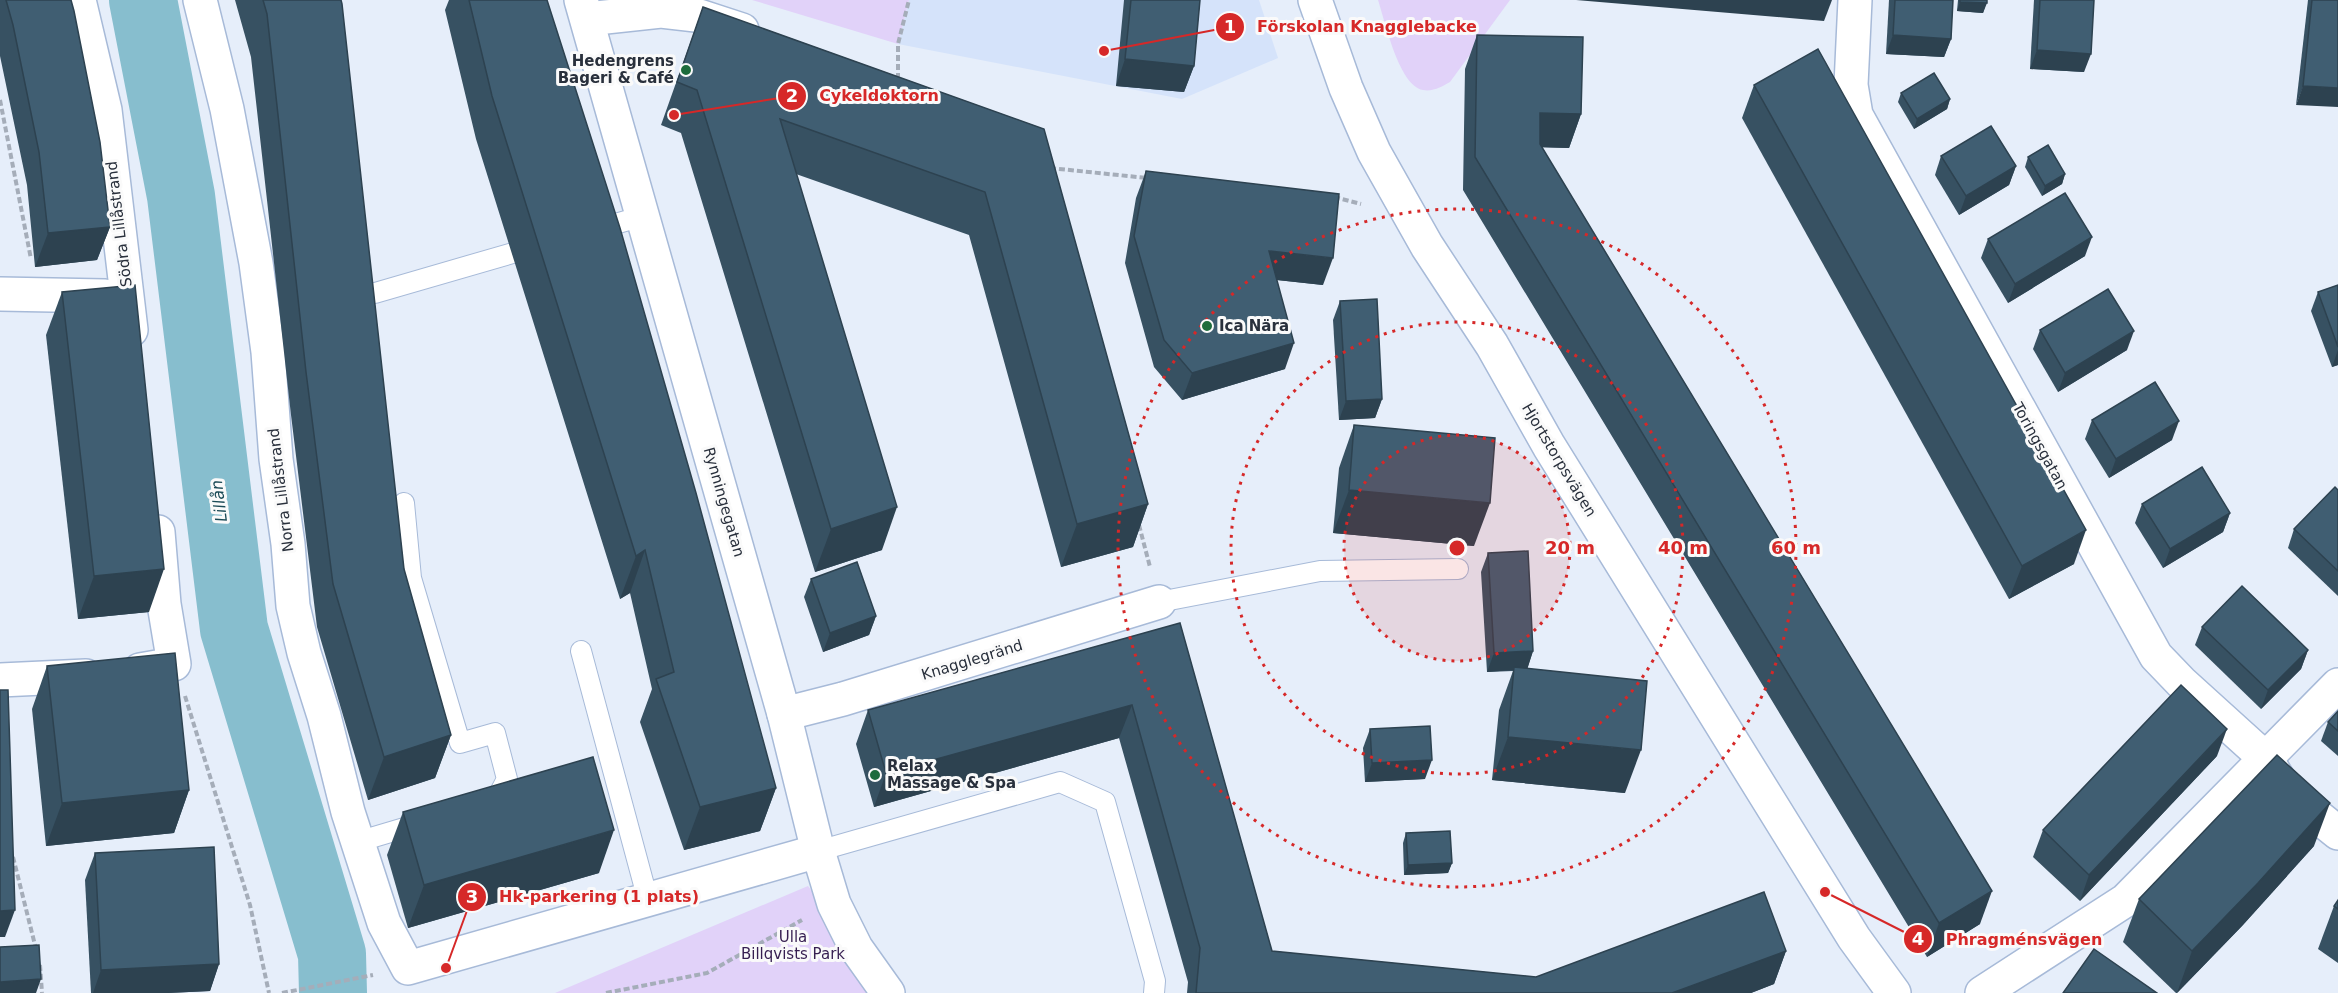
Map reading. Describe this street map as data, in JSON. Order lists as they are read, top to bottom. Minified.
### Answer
{"streets":{"street":["Södra Lillåstrand","Toringsgatan","Hjortstorpsvägen","Norra Lillåstrand","Rynningegatan","Knagglegränd"]},"crossings":[["Rynningegatan","Knagglegränd"]],"water":["Lillån"],"parks":["Ulla Billqvists Park"],"places":["Förskolan Knagglebacke","Hedengrens Bageri & Café","Cykeldoktorn","Ica Nära","Relax Massage & Spa","Phragménsvägen","Hk-parkering (1 plats)"],"rings":["20 m","40 m","60 m"]}
